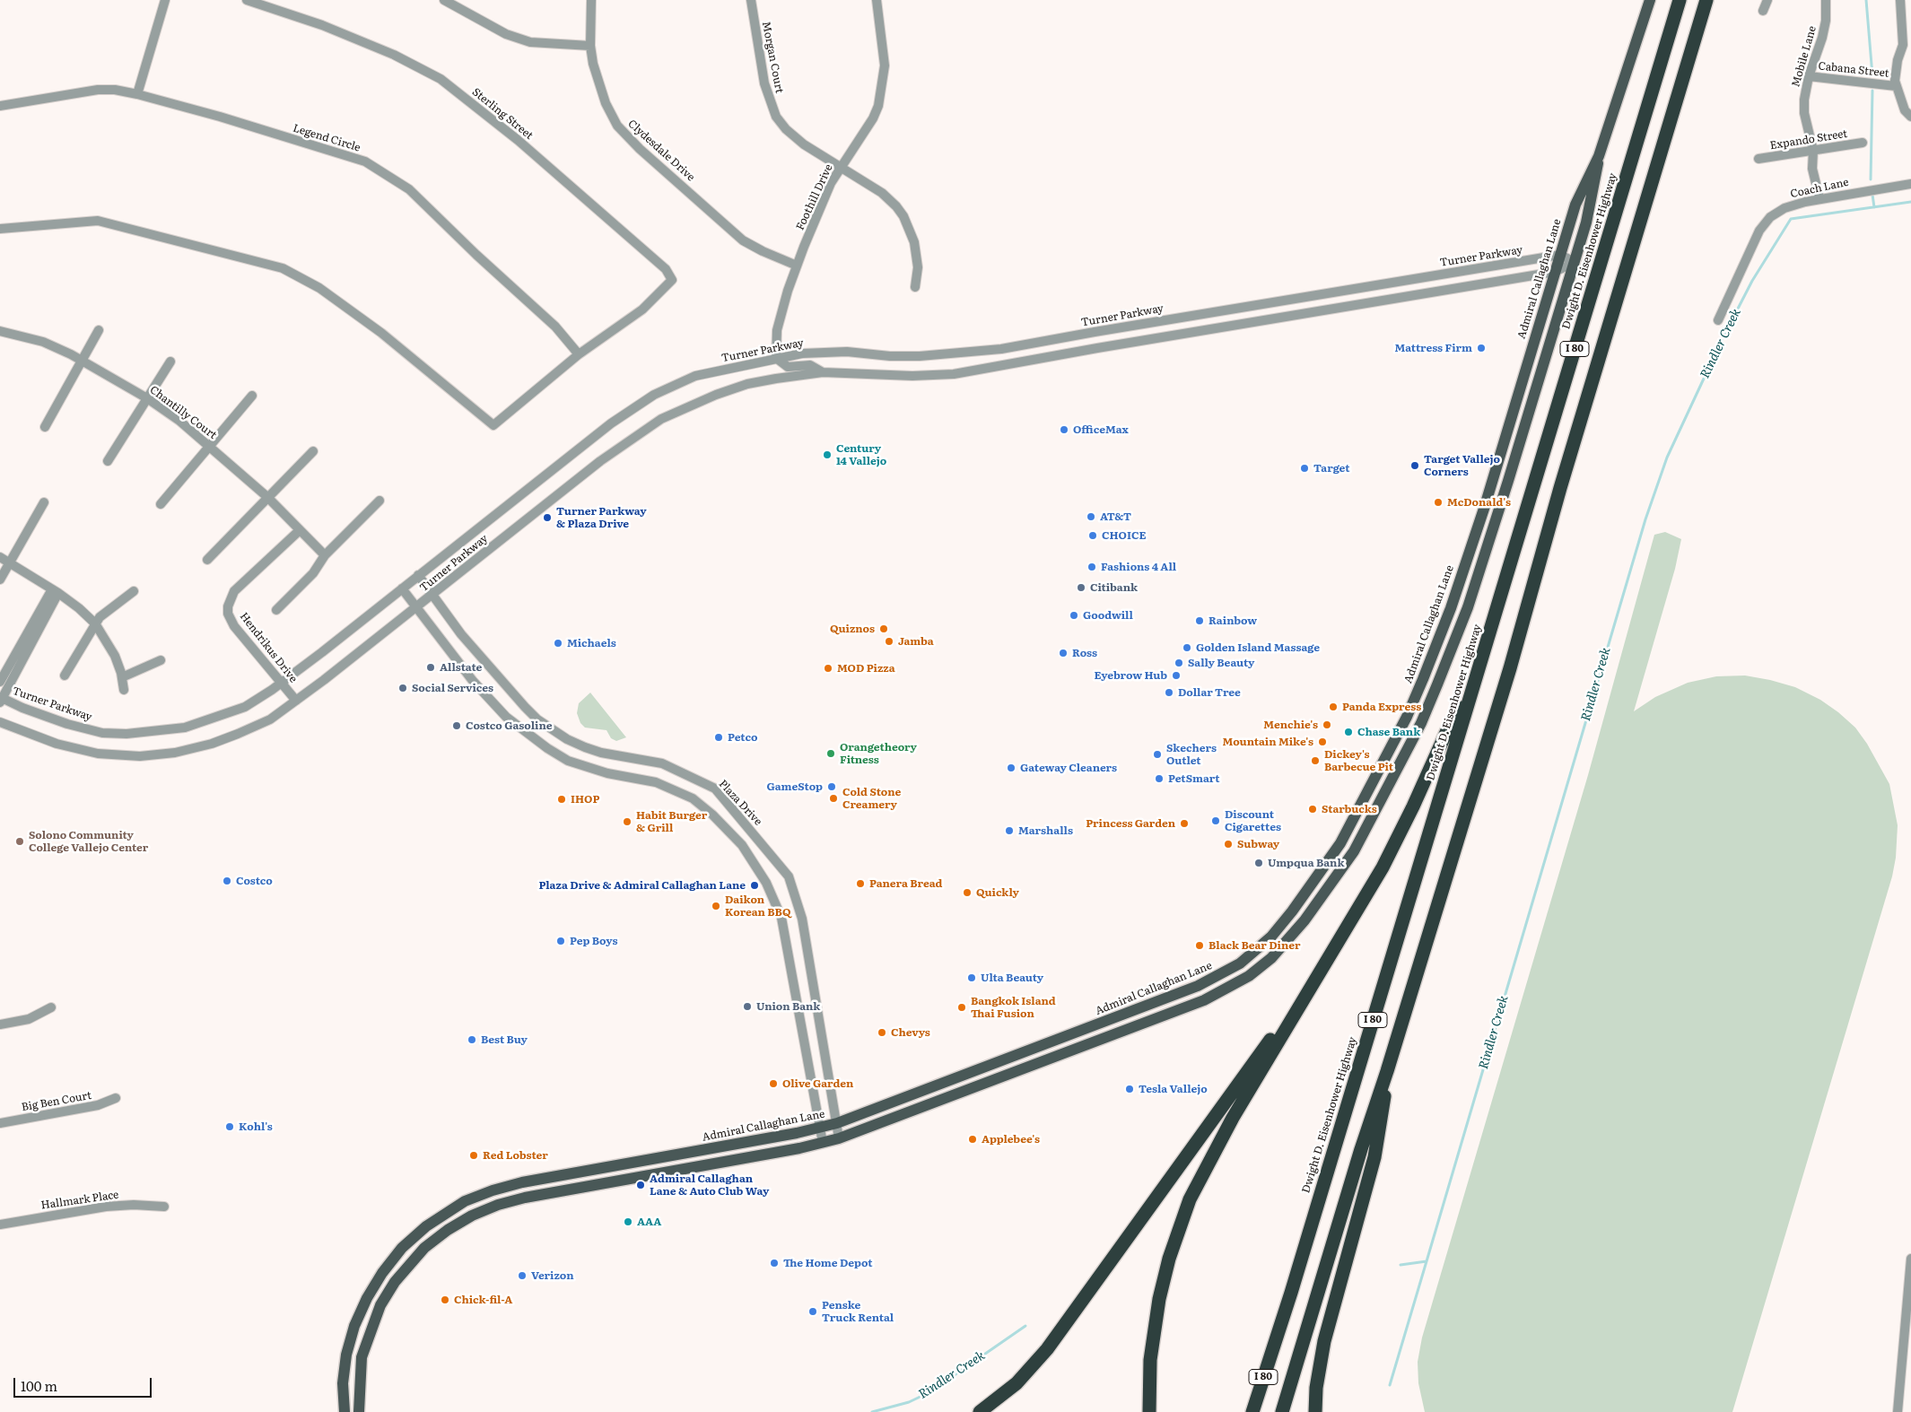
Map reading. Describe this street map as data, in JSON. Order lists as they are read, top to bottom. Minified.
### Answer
{"streets":{"highway":["Dwight D. Eisenhower Highway","I 80"],"main road":["Admiral Callaghan Lane"],"street":["Mobile Lane","Morgan Court","Cabana Street","Sterling Street","Legend Circle","Expando Street","Clydesdale Drive","Coach Lane","Foothill Drive","Turner Parkway","Chantilly Court","Hendrikus Drive","Plaza Drive","Big Ben Court","Hallmark Place"]},"crossings":[["Mobile Lane","Cabana Street"],["Mobile Lane","Expando Street"],["Mobile Lane","Coach Lane"],["Morgan Court","Foothill Drive"],["Sterling Street","Legend Circle"],["Clydesdale Drive","Foothill Drive"],["Foothill Drive","Turner Parkway"],["Turner Parkway","Admiral Callaghan Lane"],["Turner Parkway","Hendrikus Drive"],["Turner Parkway","Plaza Drive"],["Admiral Callaghan Lane","Plaza Drive"],["Chantilly Court","Hendrikus Drive"]],"water":["Rindler Creek"],"places":["Mattress Firm","OfficeMax","Century 14 Vallejo","Target Vallejo Corners","Target","McDonald's","AT&T","Turner Parkway & Plaza Drive","CHOICE","Fashions 4 All","Citibank","Goodwill","Rainbow","Quiznos","Jamba","Michaels","Golden Island Massage","Ross","Sally Beauty","Allstate","MOD Pizza","Eyebrow Hub","Social Services","Dollar Tree","Panda Express","Menchie's","Costco Gasoline","Chase Bank","Petco","Mountain Mike's","Orangetheory Fitness","Skechers Outlet","Dickey's Barbecue Pit","Gateway Cleaners","PetSmart","GameStop","Cold Stone Creamery","IHOP","Starbucks","Discount Cigarettes","Habit Burger & Grill","Princess Garden","Marshalls","Solono Community College Vallejo Center","Subway","Umpqua Bank","Costco","Panera Bread","Plaza Drive & Admiral Callaghan Lane","Quickly","Daikon Korean BBQ","Pep Boys","Black Bear Diner","Ulta Beauty","Union Bank","Bangkok Island Thai Fusion","Chevys","Best Buy","Olive Garden","Tesla Vallejo","Kohl's","Applebee's","Red Lobster","Admiral Callaghan Lane & Auto Club Way","AAA","The Home Depot","Verizon","Chick-fil-A","Penske Truck Rental"],"scale_bar":"100 m"}
